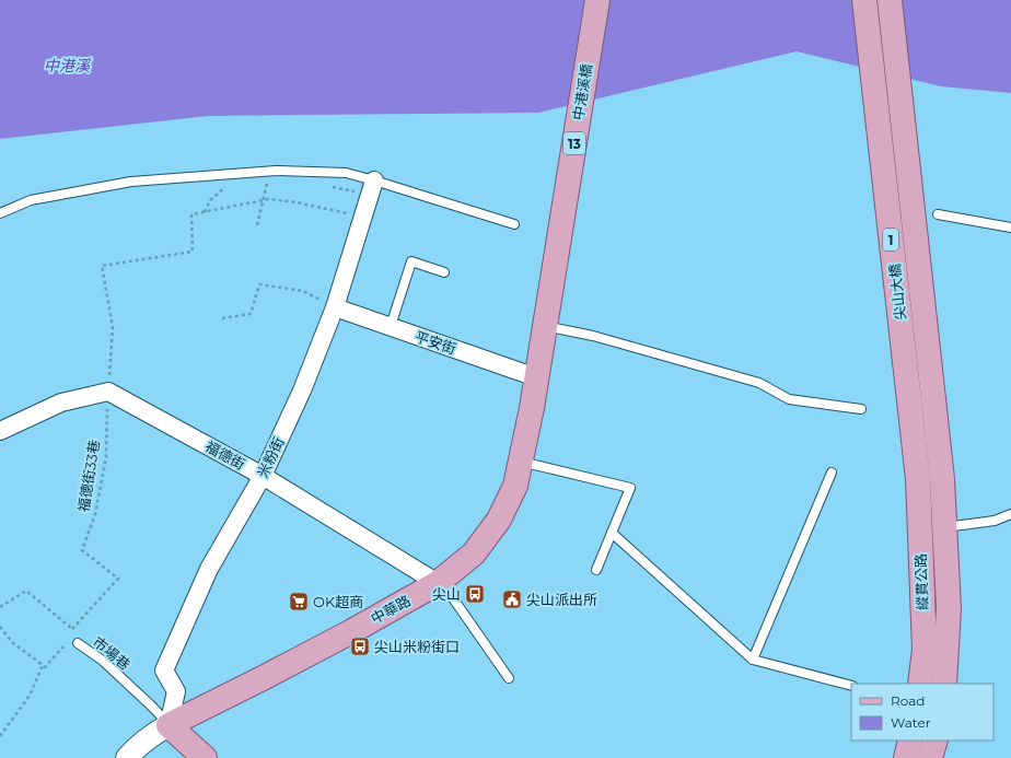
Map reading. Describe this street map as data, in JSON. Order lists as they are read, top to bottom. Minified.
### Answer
{"streets":{"main road":["中港溪橋","13","1","尖山大橋","縱貫公路","中華路"],"street":["平安街","福德街","米粉街"],"lane":["市場巷"],"path":["福德街33巷"]},"crossings":[["中港溪橋","中華路"],["尖山大橋","縱貫公路"],["平安街","米粉街"],["平安街","中華路"],["福德街","米粉街"],["福德街","福德街33巷"],["福德街","中華路"],["米粉街","中華路"],["米粉街","市場巷"],["福德街33巷","市場巷"],["中華路","市場巷"]],"water":["中港溪"],"places":{"bus stop":["尖山","尖山米粉街口"],"public building":["尖山派出所"],"supermarket":["OK超商"]},"legend":["Road","Water"]}
